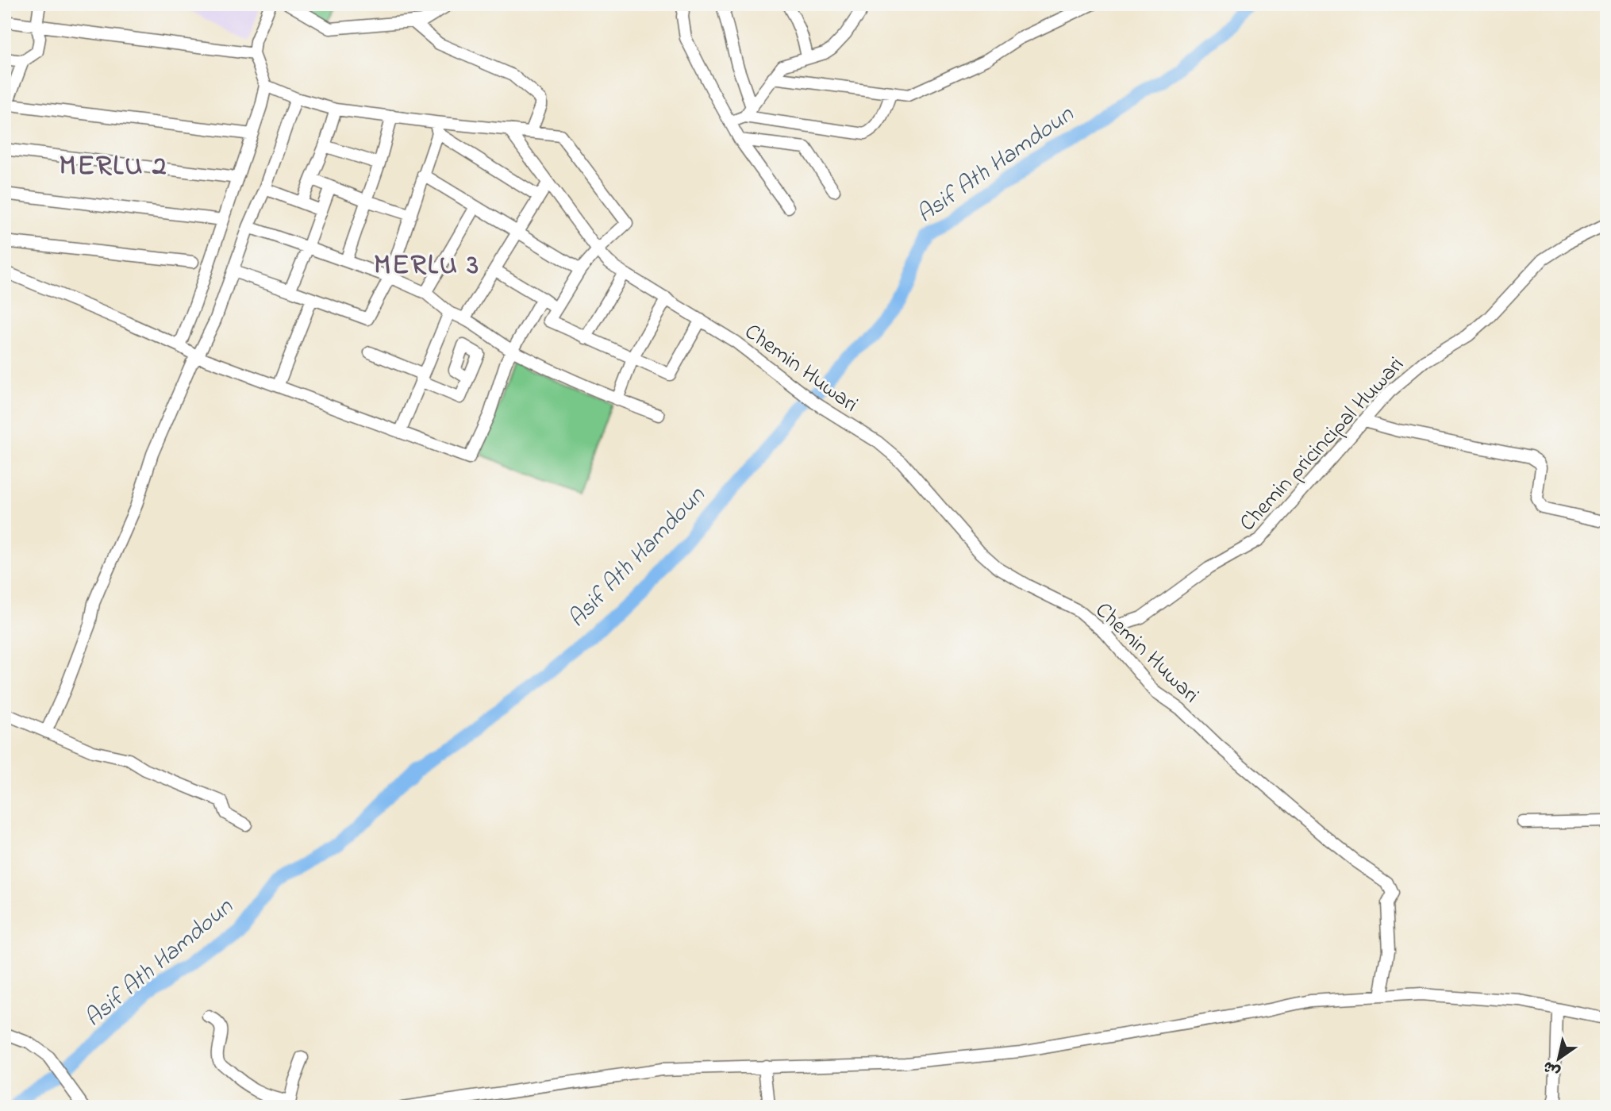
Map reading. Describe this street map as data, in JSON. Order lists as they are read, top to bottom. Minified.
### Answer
{"streets":{"street":["Chemin Huwari","Chemin pricincipal Huwari"]},"crossings":[["Chemin Huwari","Chemin pricincipal Huwari"]],"districts":["MERLU 2","MERLU 3"],"water":["Asif Ath Hamdoun"],"north":"bottom left"}
